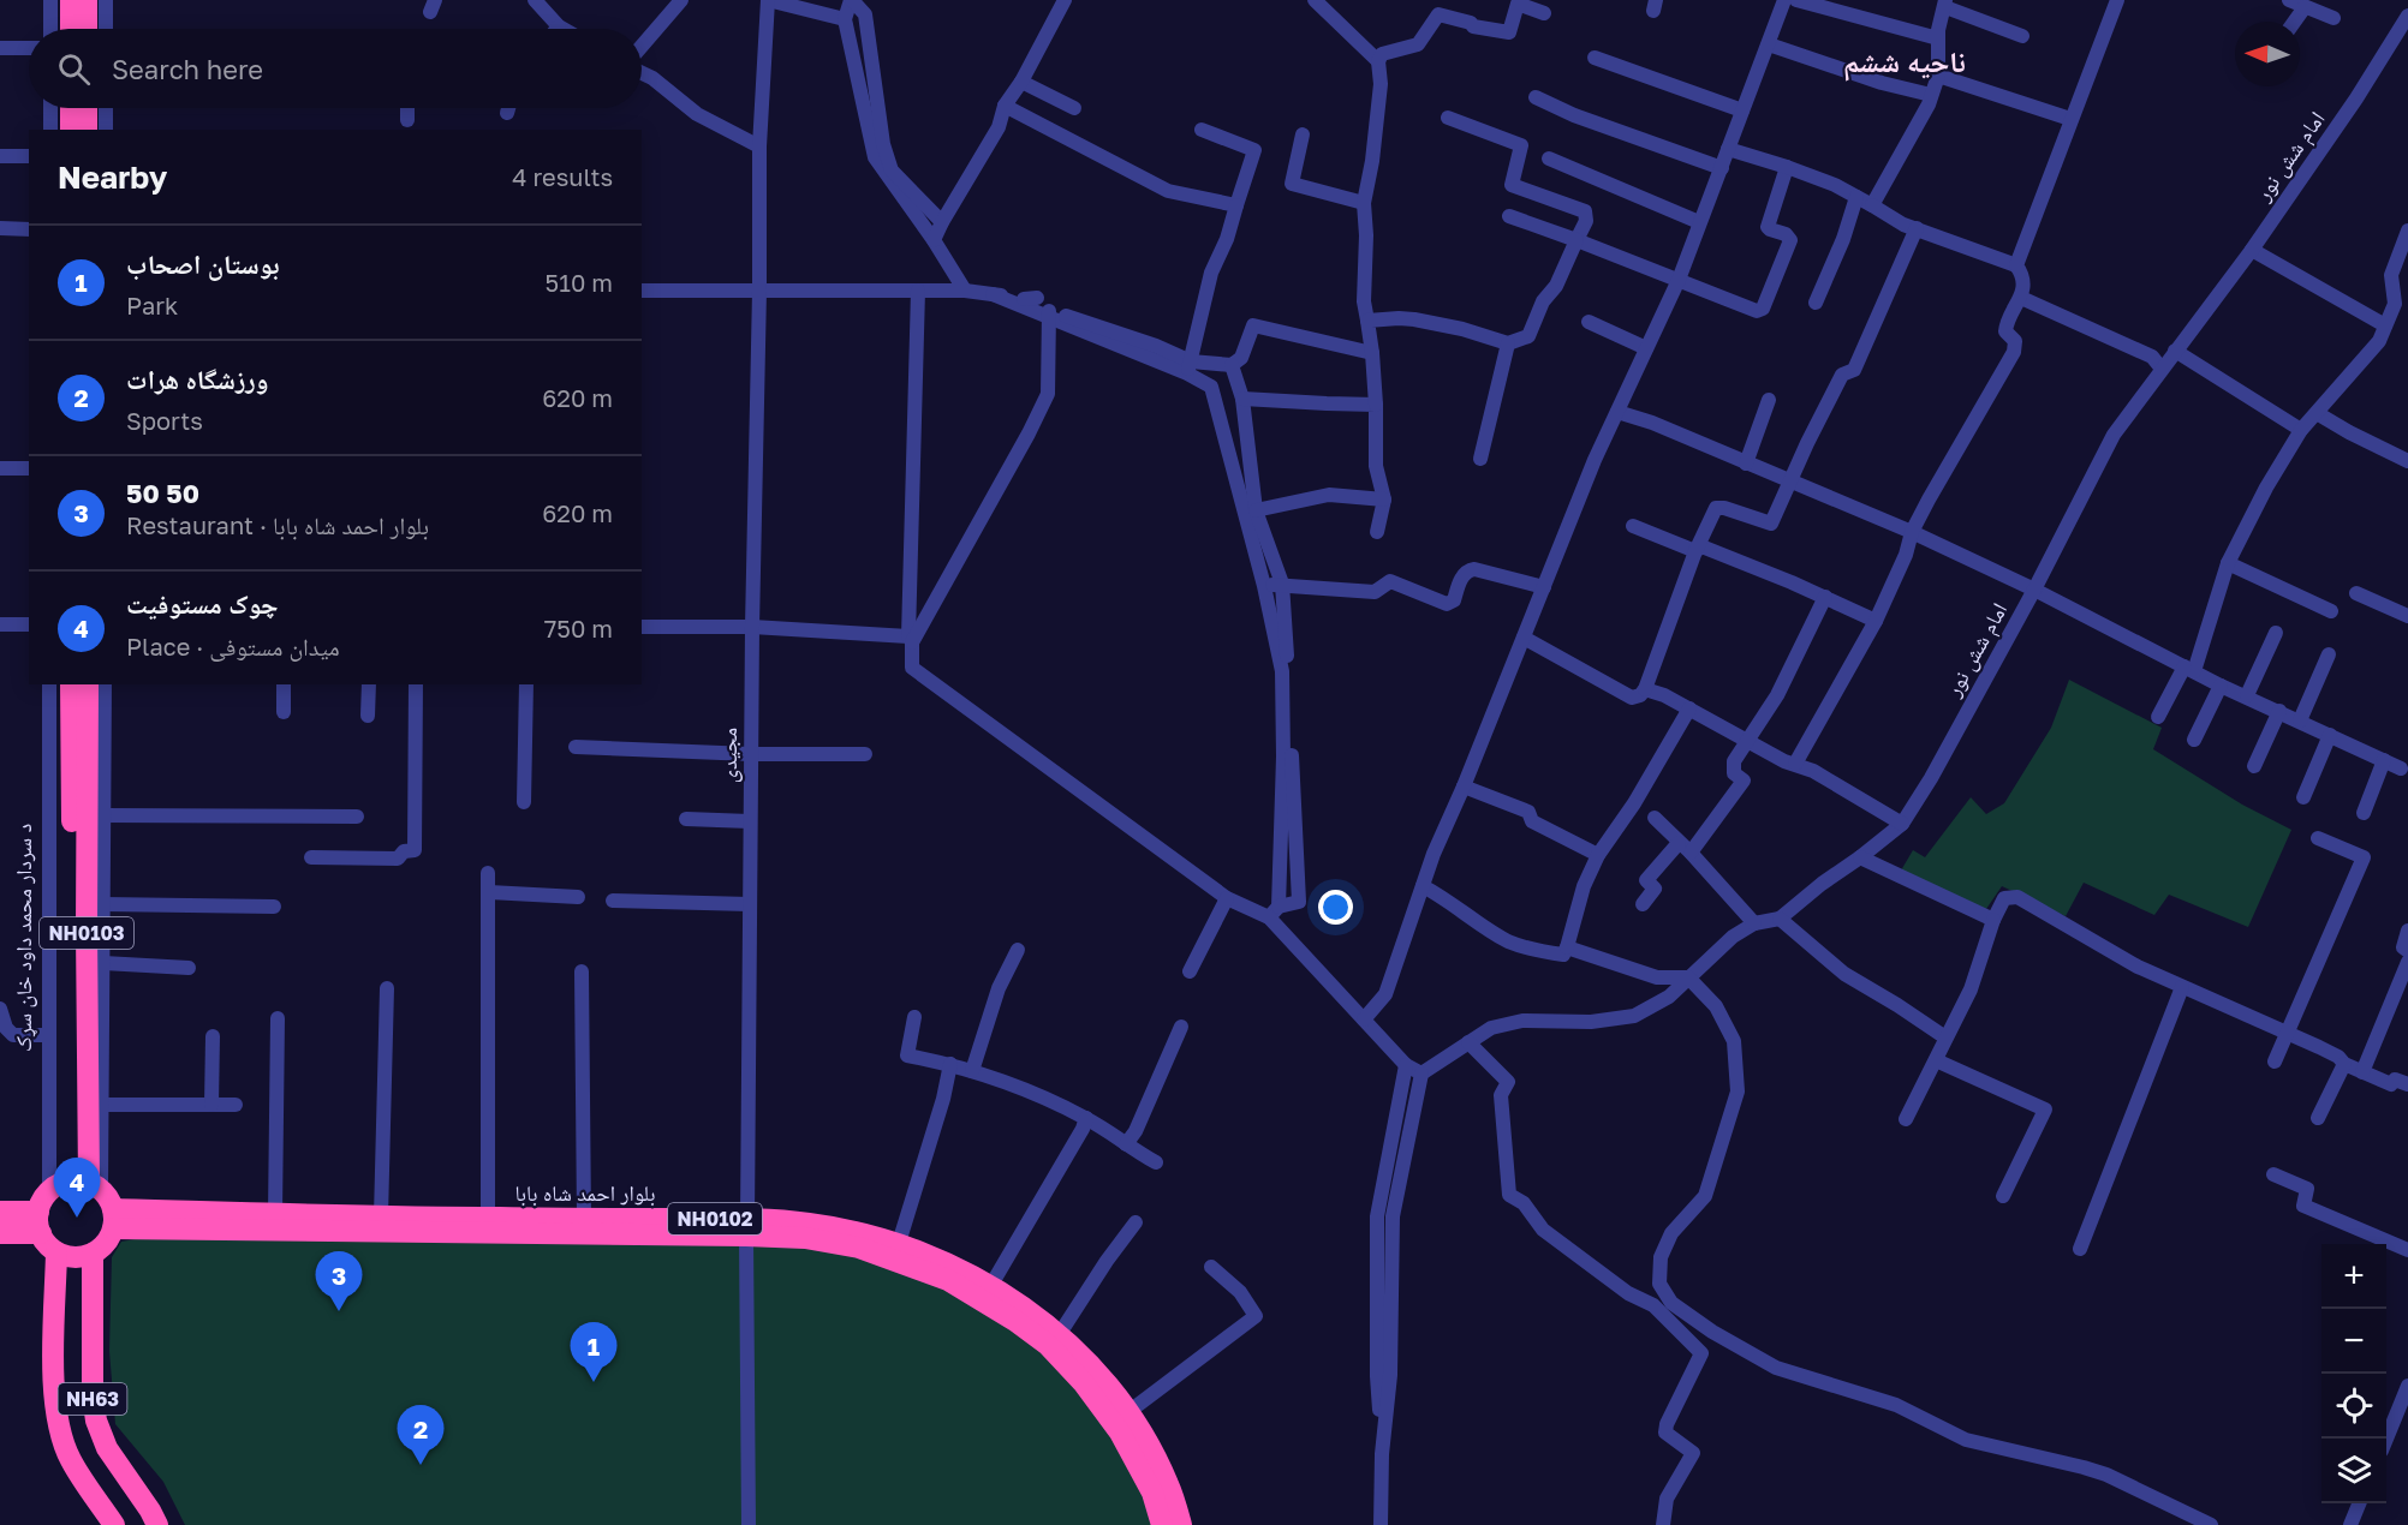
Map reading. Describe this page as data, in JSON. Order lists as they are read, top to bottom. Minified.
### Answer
{"streets":{"highway":["NH0103","بلوار احمد شاه بابا","NH0102","NH63"],"street":["امام شش نور","مجیدی","د سردار محمد داود خان سړک"]},"crossings":[["مجیدی","بلوار احمد شاه بابا"],["NH0103","د سردار محمد داود خان سړک"],["NH0103","بلوار احمد شاه بابا"],["NH0103","NH63"],["د سردار محمد داود خان سړک","بلوار احمد شاه بابا"],["د سردار محمد داود خان سړک","NH63"],["بلوار احمد شاه بابا","NH63"]],"districts":["ناحیه ششم"],"north":"left","page":{"search":"Search here","heading":["Nearby","4 results"],"list":[{"mark":"1","name":"بوستان اصحاب","note":"Park","value":"510 m"},{"mark":"2","name":"ورزشگاه هرات","note":"Sports","value":"620 m"},{"mark":"3","name":"50 50","note":"Restaurant · بلوار احمد شاه بابا","value":"620 m"},{"mark":"4","name":"چوک مستوفیت","note":"Place · میدان مستوفی","value":"750 m"}],"pins":["4","3","1","2"],"map_buttons":["+","−"]}}
